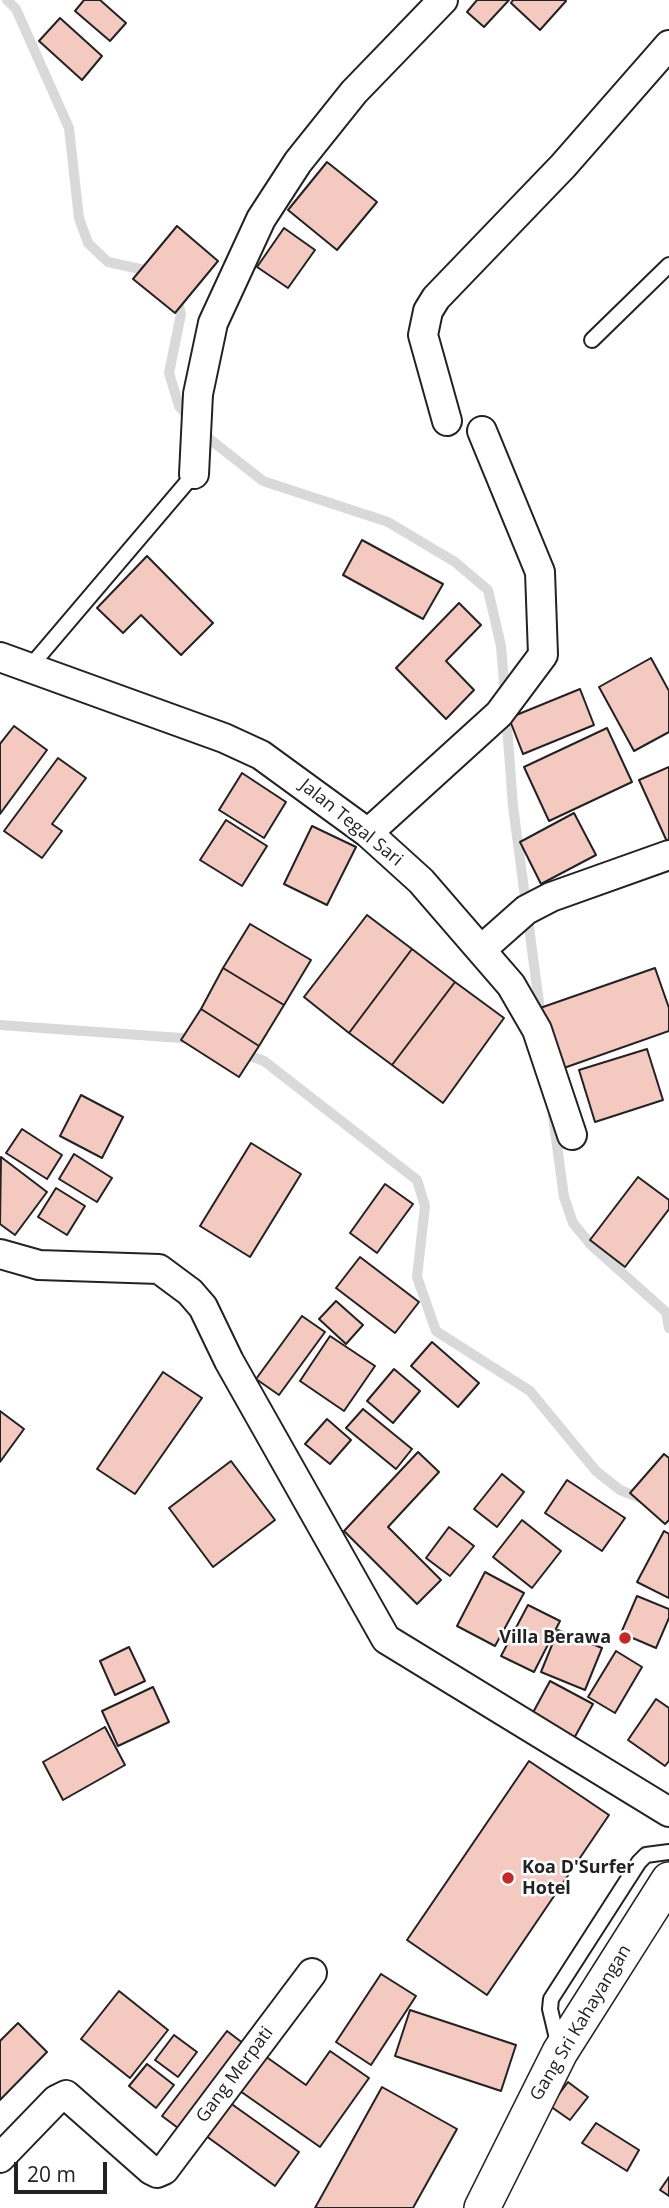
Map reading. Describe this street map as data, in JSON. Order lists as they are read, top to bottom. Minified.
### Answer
{"streets":{"street":["Jalan Tegal Sari","Gang Sri Kahayangan","Gang Merpati"]},"places":["Villa Berawa","Koa D'Surfer Hotel"],"scale_bar":"20 m"}
